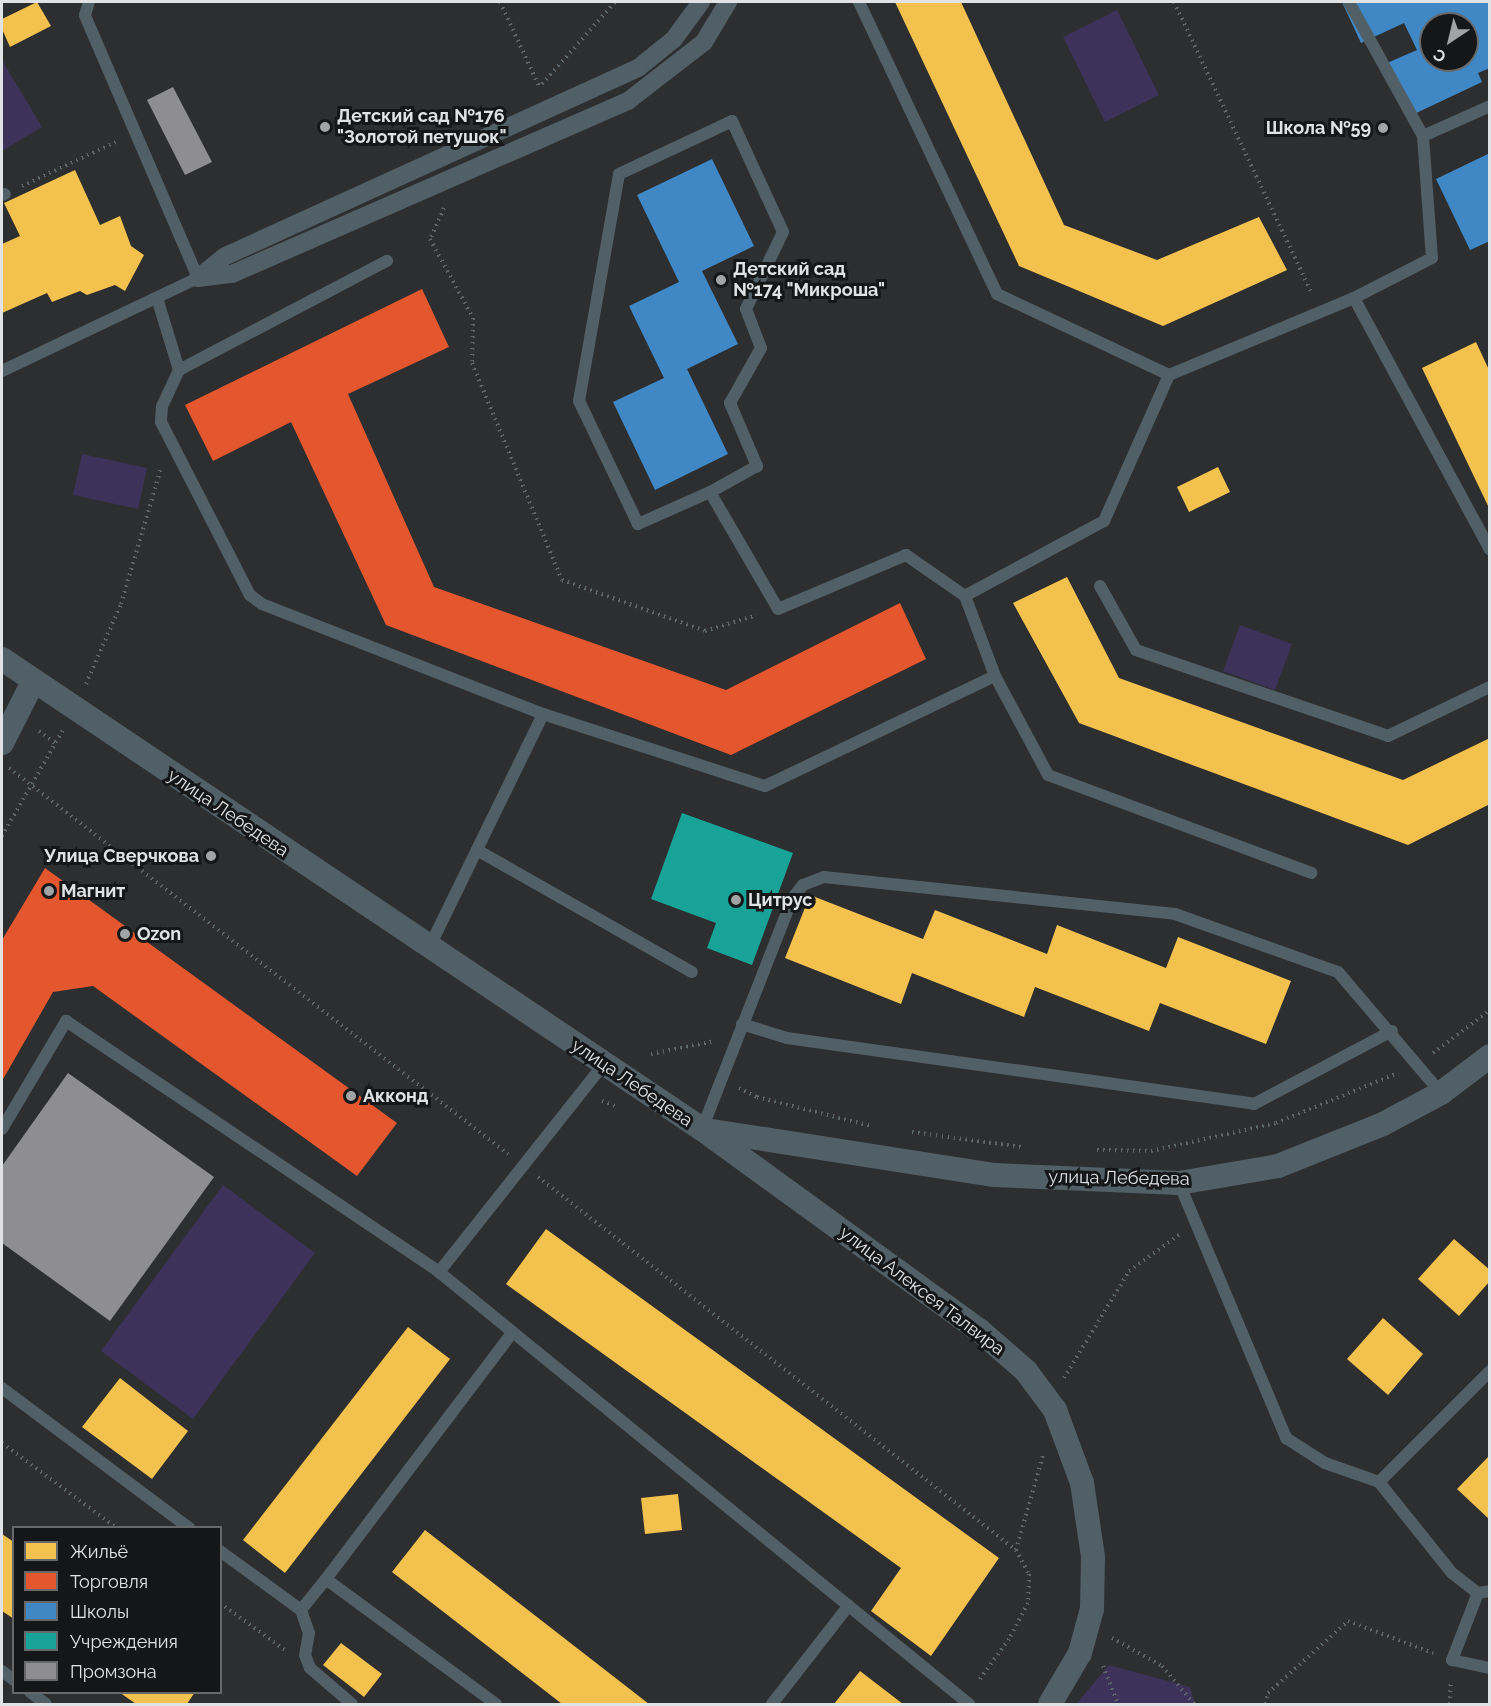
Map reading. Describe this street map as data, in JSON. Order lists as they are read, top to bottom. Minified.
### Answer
{"streets":{"street":["улица Лебедева","улица Алексея Талвира"]},"crossings":[["улица Лебедева","улица Алексея Талвира"]],"places":["Детский сад №176 \"Золотой петушок\"","Школа №59","Детский сад №174 \"Микроша\"","Улица Сверчкова","Магнит","Цитрус","Ozon","Акконд"],"legend":["Жильё","Торговля","Школы","Учреждения","Промзона"],"north":"bottom left"}
